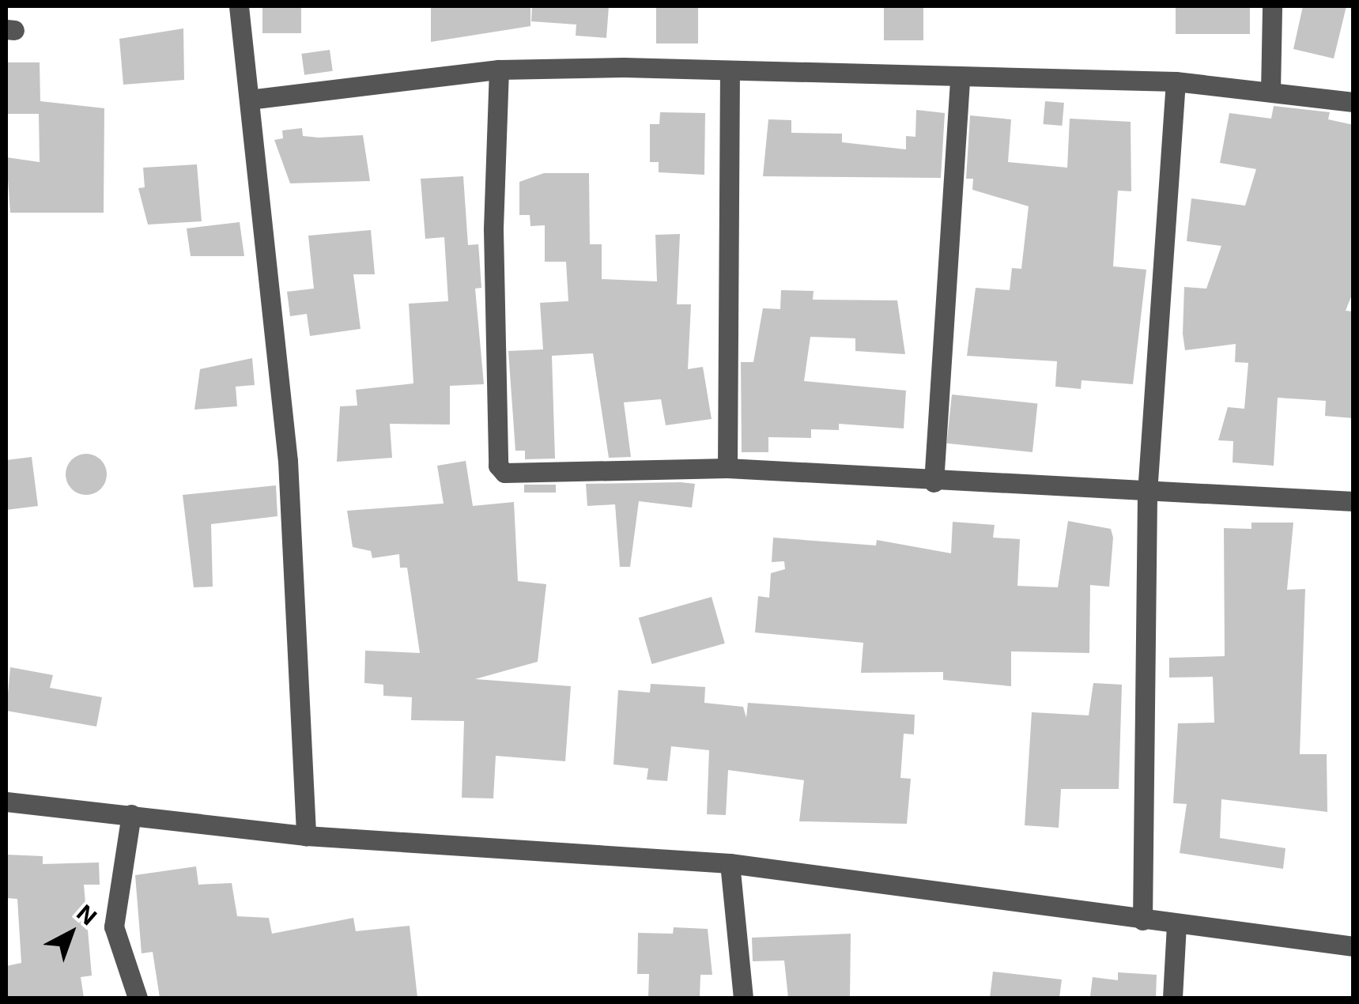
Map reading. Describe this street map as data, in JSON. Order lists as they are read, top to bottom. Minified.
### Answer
{"north":"top right"}
